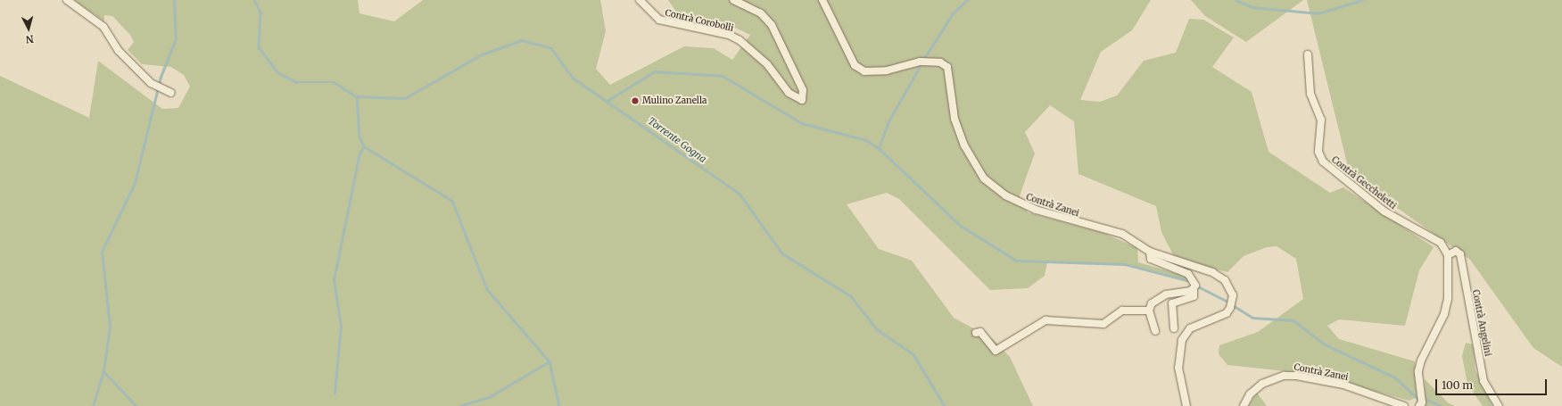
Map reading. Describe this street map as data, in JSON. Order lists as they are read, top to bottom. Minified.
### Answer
{"streets":{"street":["Contrà Corobolli","Contrà Geccheletti","Contrà Zanei","Contrà Angelini"]},"crossings":[["Contrà Geccheletti","Contrà Angelini"]],"water":["Torrente Gogna"],"places":["Mulino Zanella"],"scale_bar":"100 m","north":"bottom"}
